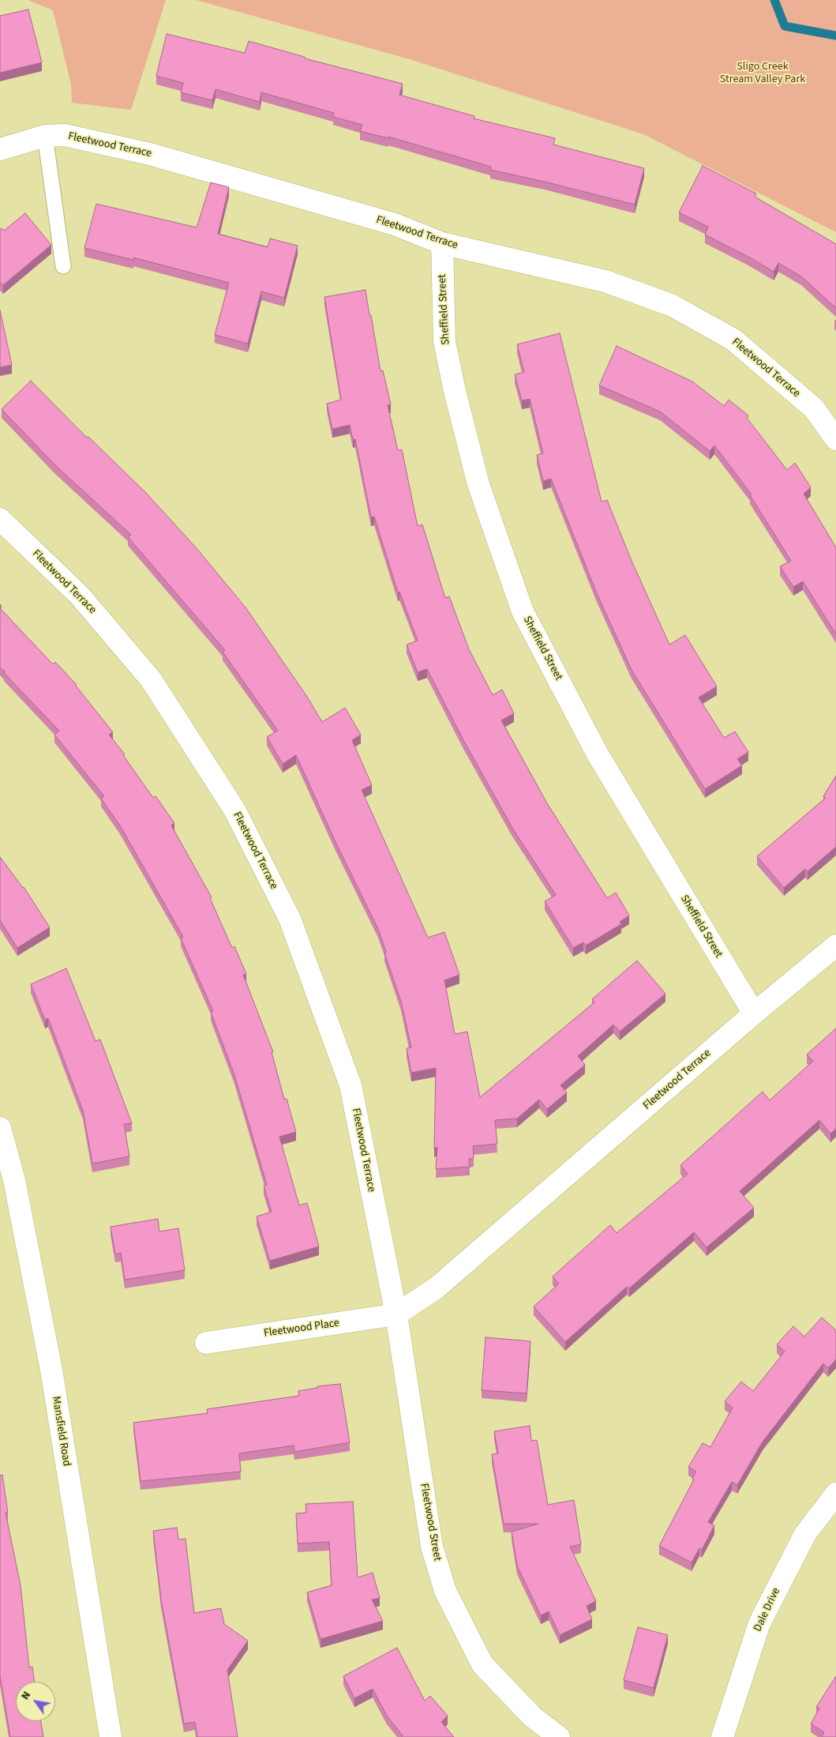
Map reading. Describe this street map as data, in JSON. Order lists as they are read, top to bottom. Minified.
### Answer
{"streets":{"street":["Fleetwood Terrace","Sheffield Street","Fleetwood Place","Mansfield Road","Fleetwood Street","Dale Drive"]},"crossings":[["Fleetwood Terrace","Sheffield Street"],["Fleetwood Terrace","Fleetwood Place"],["Fleetwood Terrace","Fleetwood Street"],["Fleetwood Place","Fleetwood Street"]],"parks":["Sligo Creek Stream Valley Park"],"north":"top left"}
